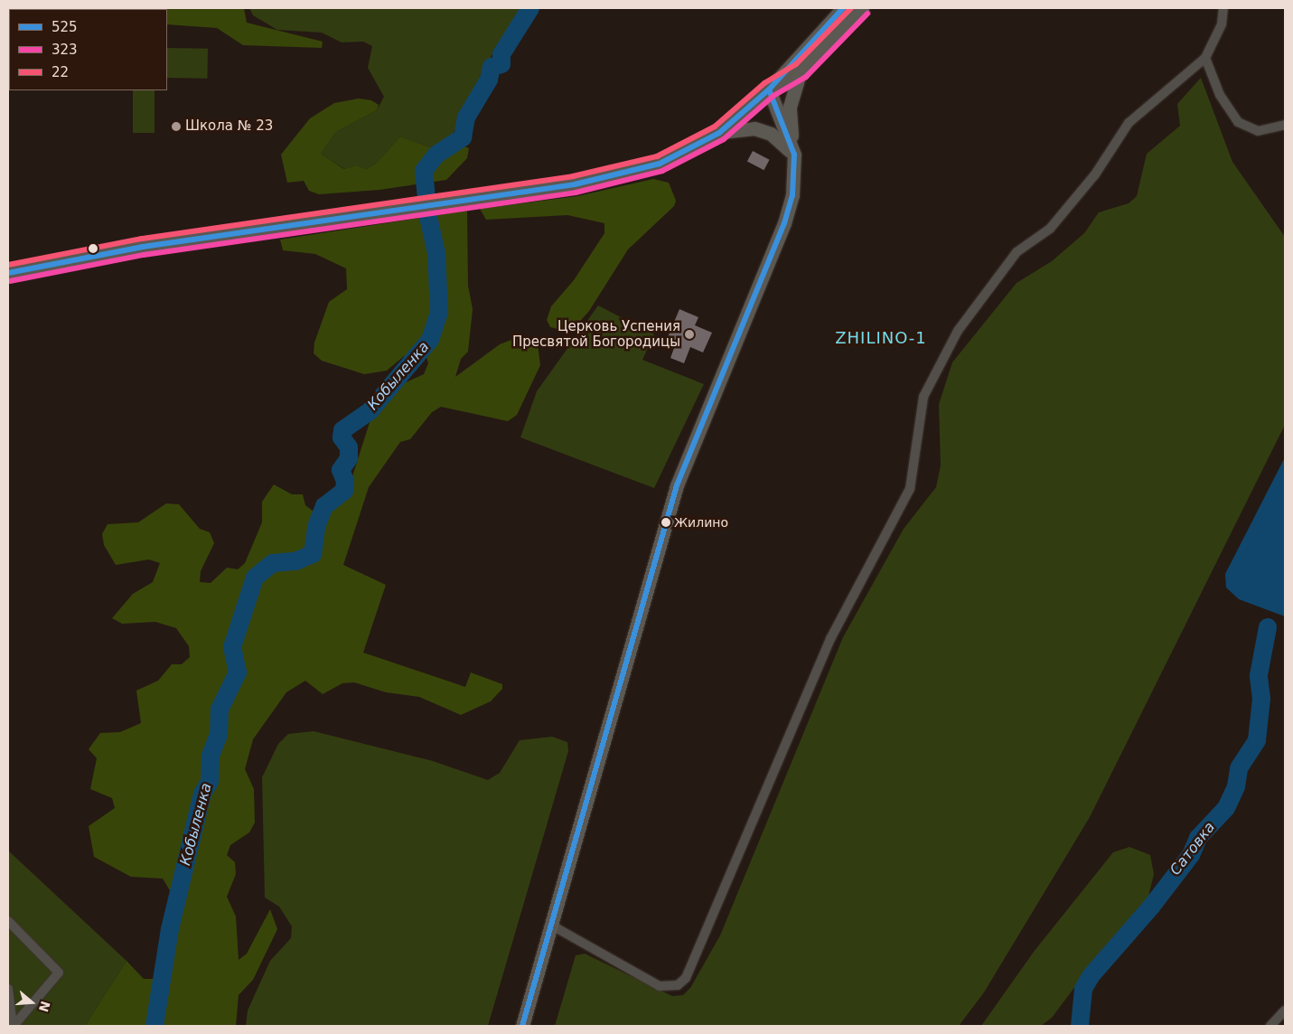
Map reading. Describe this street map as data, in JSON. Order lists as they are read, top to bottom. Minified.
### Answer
{"districts":["ZHILINO-1"],"water":["Кобыленка","Сатовка"],"places":["Школа № 23","Церковь Успения Пресвятой Богородицы","Жилино"],"lines":["transit line 525","transit line 22","transit line 323"],"legend":["525","323","22"],"north":"right"}
